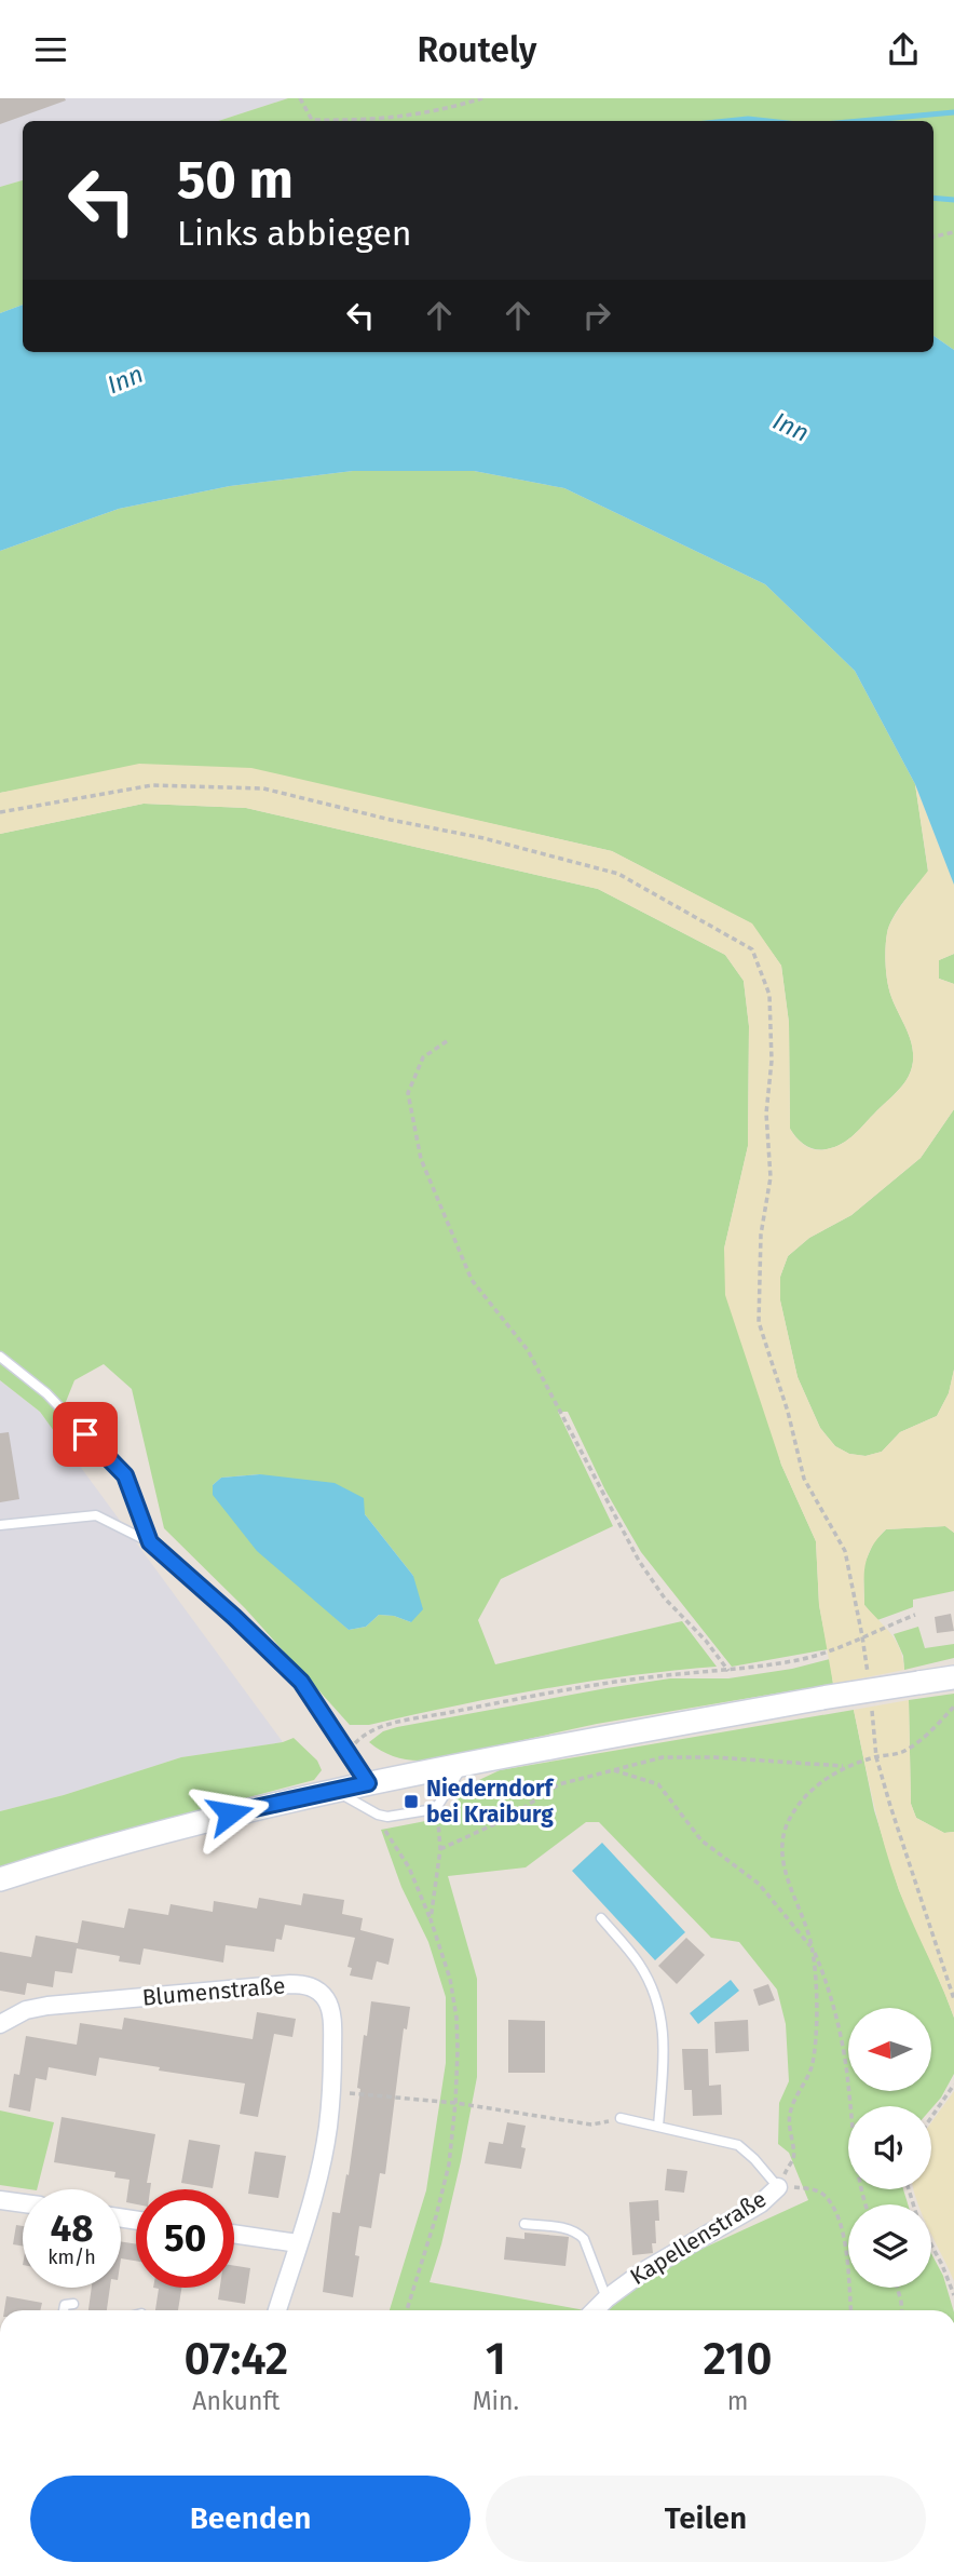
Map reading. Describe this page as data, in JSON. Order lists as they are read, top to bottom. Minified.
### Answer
{"streets":{"street":["Blumenstraße","Kapellenstraße"]},"water":["Inn"],"places":{"transit":["Niederndorf bei Kraiburg"]},"north":"left","page":{"header":"Routely","turn":["50 m","Links abbiegen"],"speed":"48 km/h","limit":"50","eta":["07:42","Ankunft","1","Min.","210","m"],"buttons":["Beenden","Teilen"]}}
